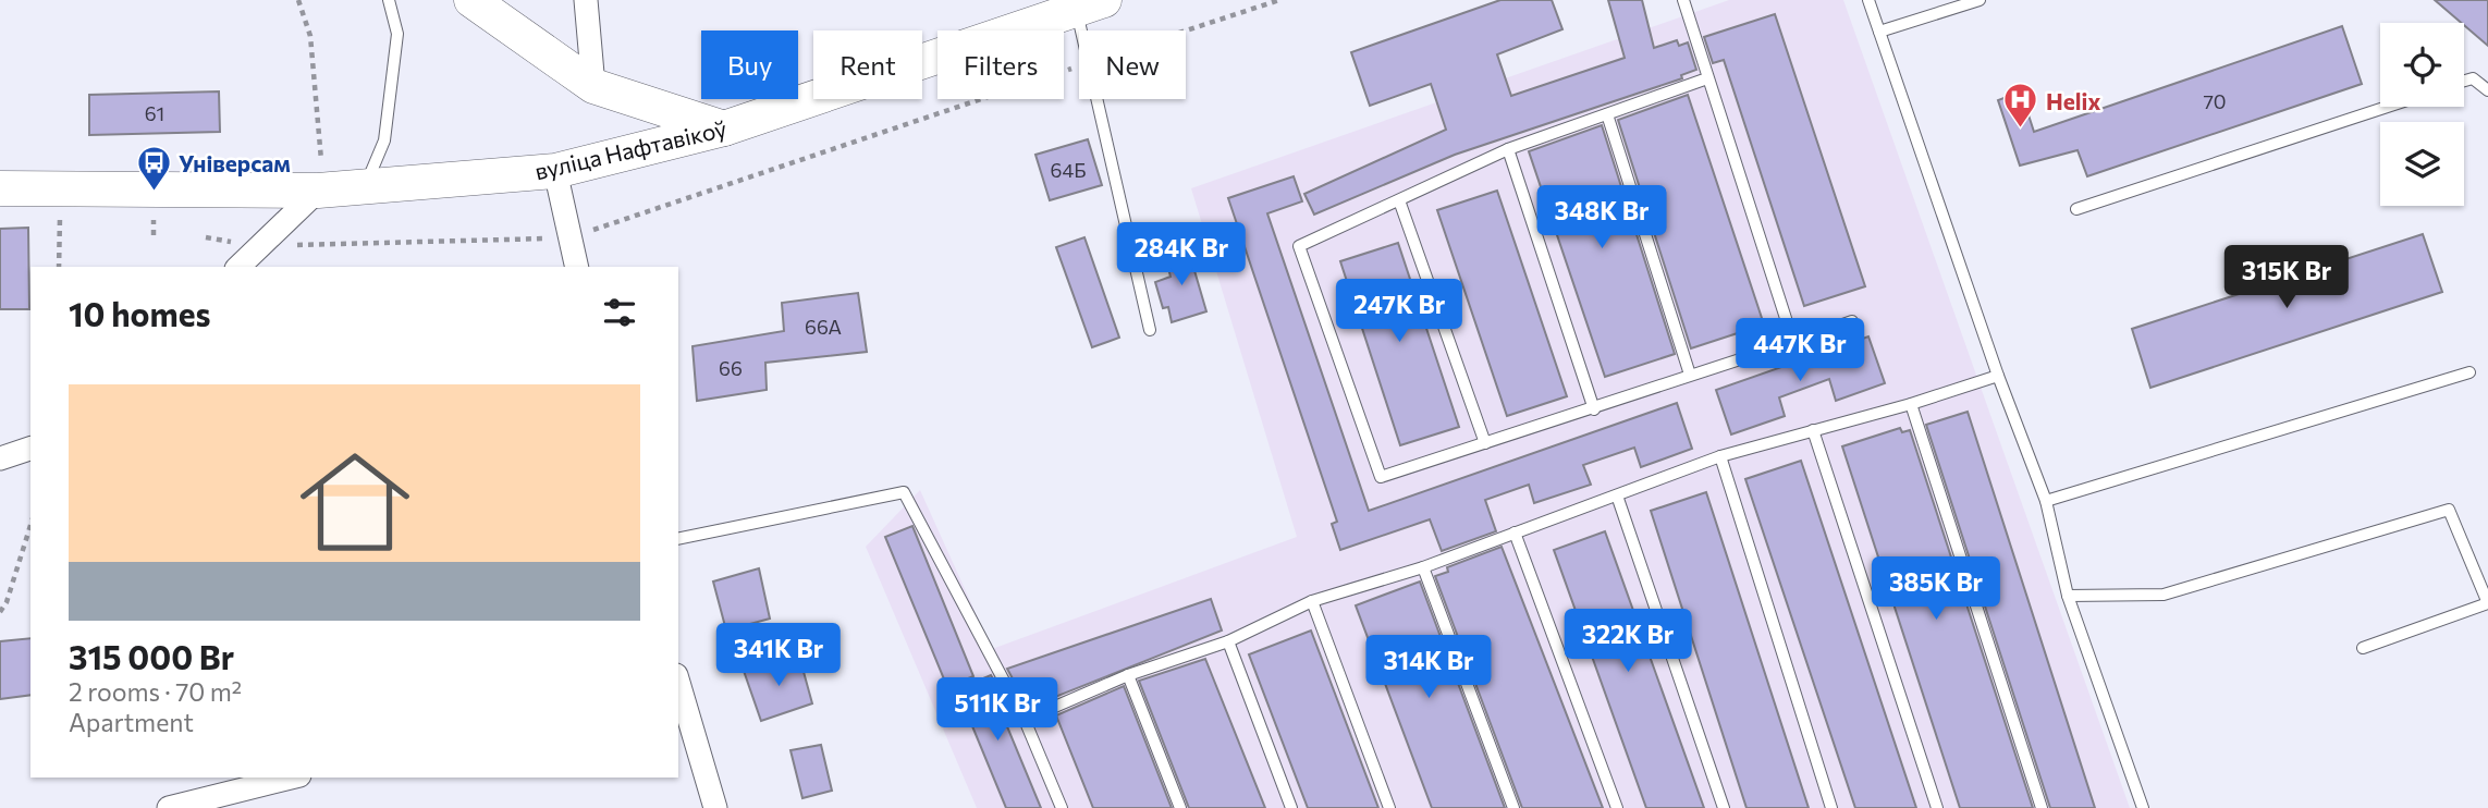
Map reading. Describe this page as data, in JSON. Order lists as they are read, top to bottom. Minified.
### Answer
{"streets":{"street":["вуліца Нафтавікоў"]},"places":{"hospital":["Helix"],"bus stop":["Універсам"]},"house_numbers":["70","61","64Б","66А","66"],"page":{"chip":["Buy","Rent","Filters","New"],"price":["348K Br","284K Br","315K Br","247K Br","447K Br","385K Br","322K Br","341K Br","314K Br","511K Br"],"heading":"10 homes","list":[{"name":"315 000 Br","note":"2 rooms · 70 m² · Apartment"}]}}
